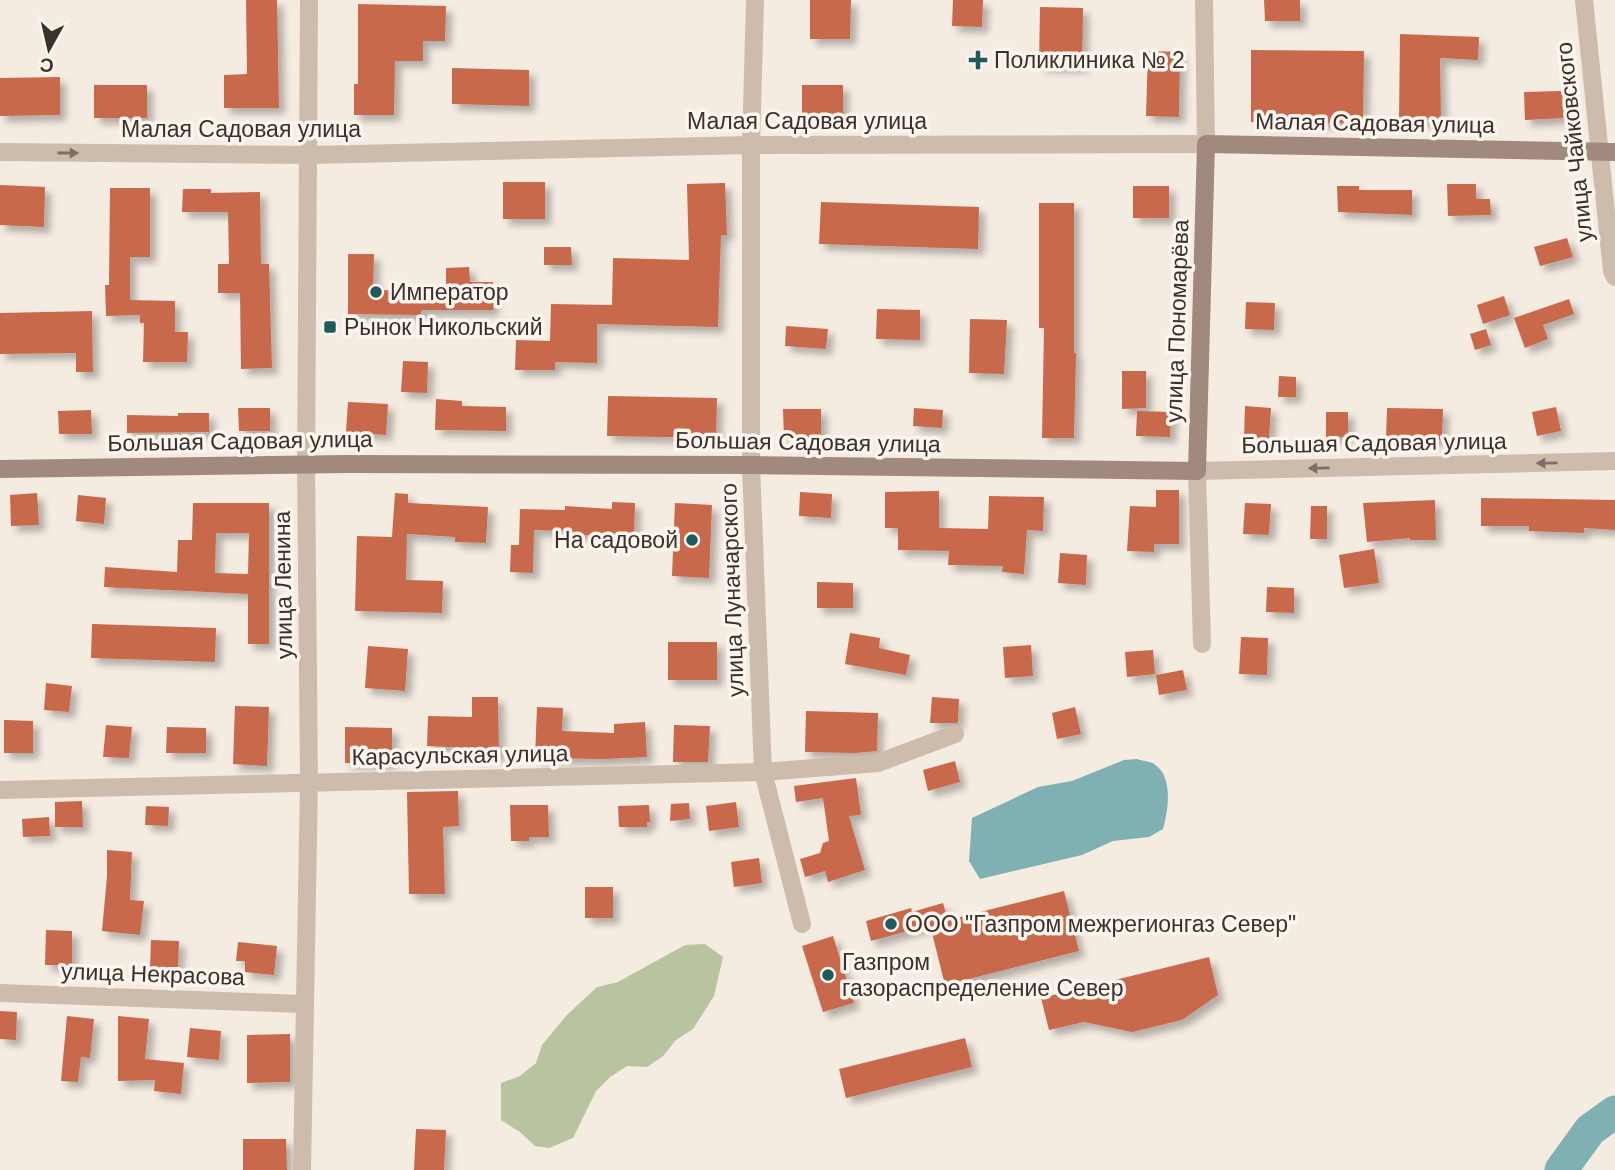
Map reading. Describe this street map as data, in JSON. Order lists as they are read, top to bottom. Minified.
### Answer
{"streets":{"main road":["Малая Садовая улица","улица Пономарёва","Большая Садовая улица"],"street":["улица Чайковского","улица Ленина","улица Луначарского","Карасульская улица","улица Некрасова"]},"crossings":[["Малая Садовая улица","улица Чайковского"],["Малая Садовая улица","улица Пономарёва"],["Малая Садовая улица","улица Ленина"],["Малая Садовая улица","улица Луначарского"],["улица Пономарёва","Большая Садовая улица"],["Большая Садовая улица","улица Ленина"],["Большая Садовая улица","улица Луначарского"],["улица Ленина","Карасульская улица"],["улица Ленина","улица Некрасова"],["улица Луначарского","Карасульская улица"]],"places":{"health":["Поликлиника № 2"],"other":["Император","На садовой","ООО \"Газпром межрегионгаз Север\"","Газпром газораспределение Север"],"transit":["Рынок Никольский"]},"north":"bottom"}
